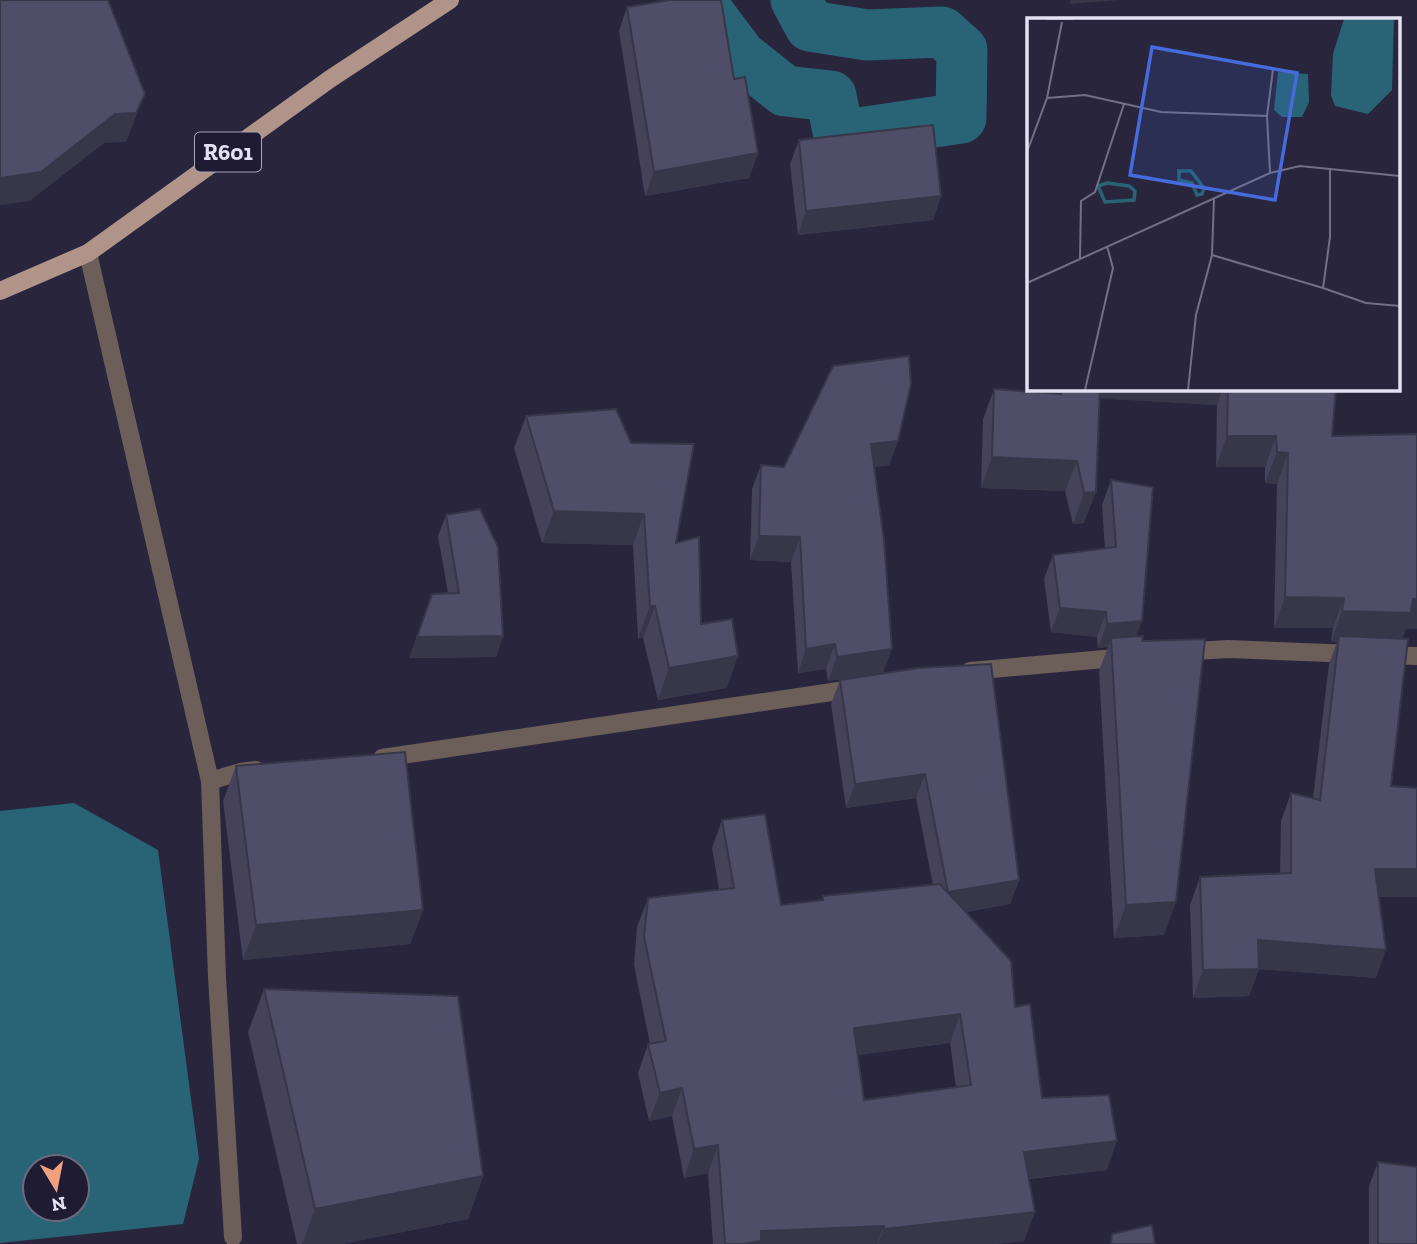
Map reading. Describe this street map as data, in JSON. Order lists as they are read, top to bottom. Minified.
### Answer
{"streets":{"main road":["R601"]},"north":"bottom"}
